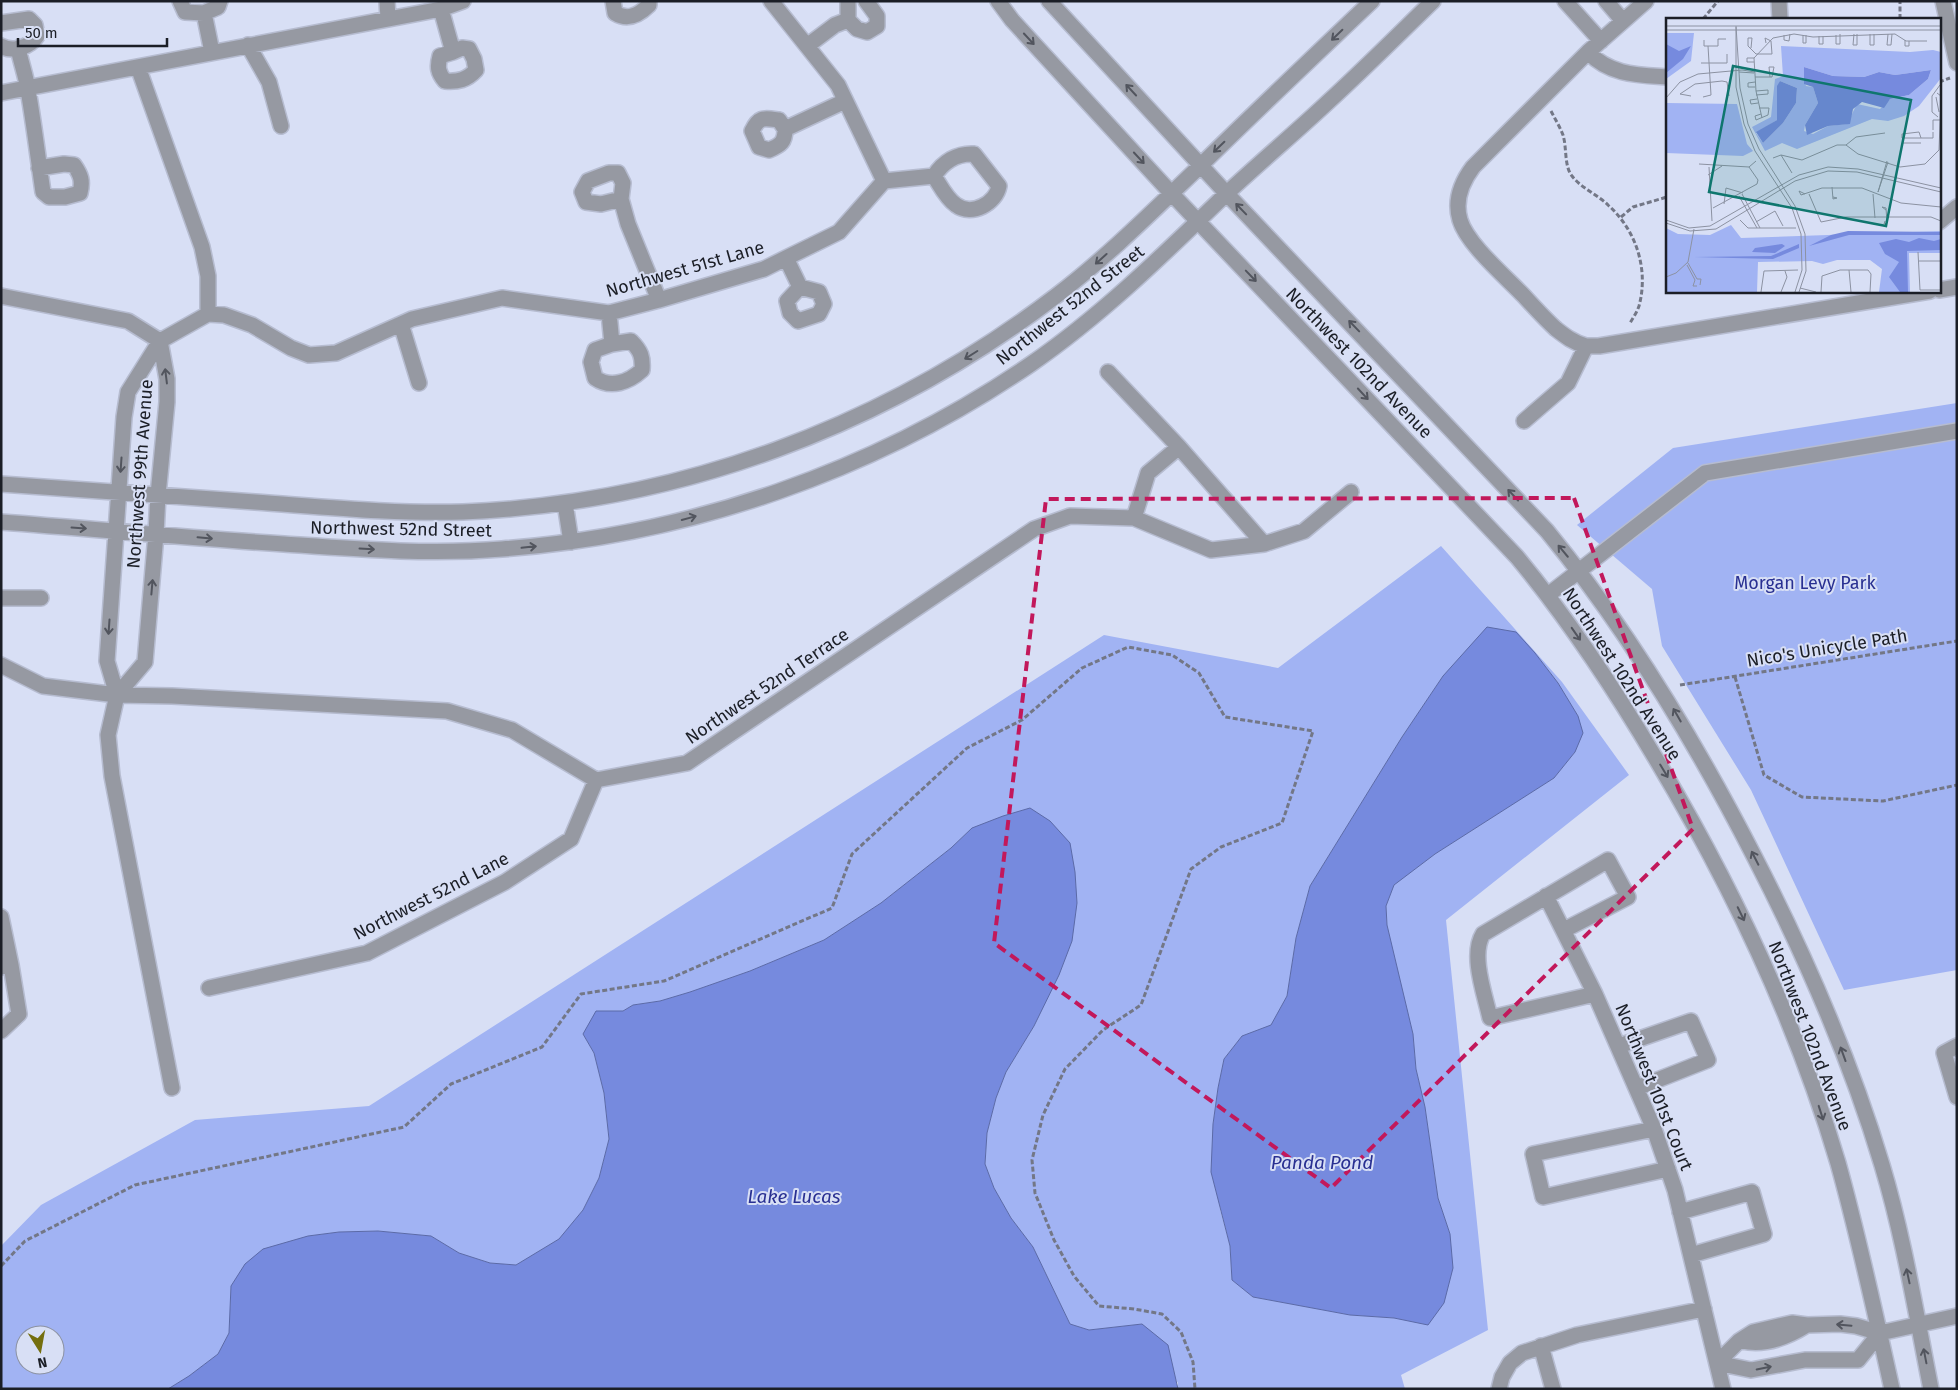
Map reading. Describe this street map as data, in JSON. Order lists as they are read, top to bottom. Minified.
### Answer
{"streets":{"street":["Northwest 51st Lane","Northwest 52nd Street","Northwest 102nd Avenue","Northwest 99th Avenue","Northwest 52nd Terrace","Northwest 52nd Lane","Northwest 101st Court"],"path":["Nico's Unicycle Path"]},"crossings":[["Northwest 52nd Street","Northwest 102nd Avenue"],["Northwest 52nd Street","Northwest 99th Avenue"],["Northwest 52nd Terrace","Northwest 52nd Lane"]],"water":["Panda Pond","Lake Lucas"],"parks":["Morgan Levy Park"],"scale_bar":"50 m","north":"bottom"}
